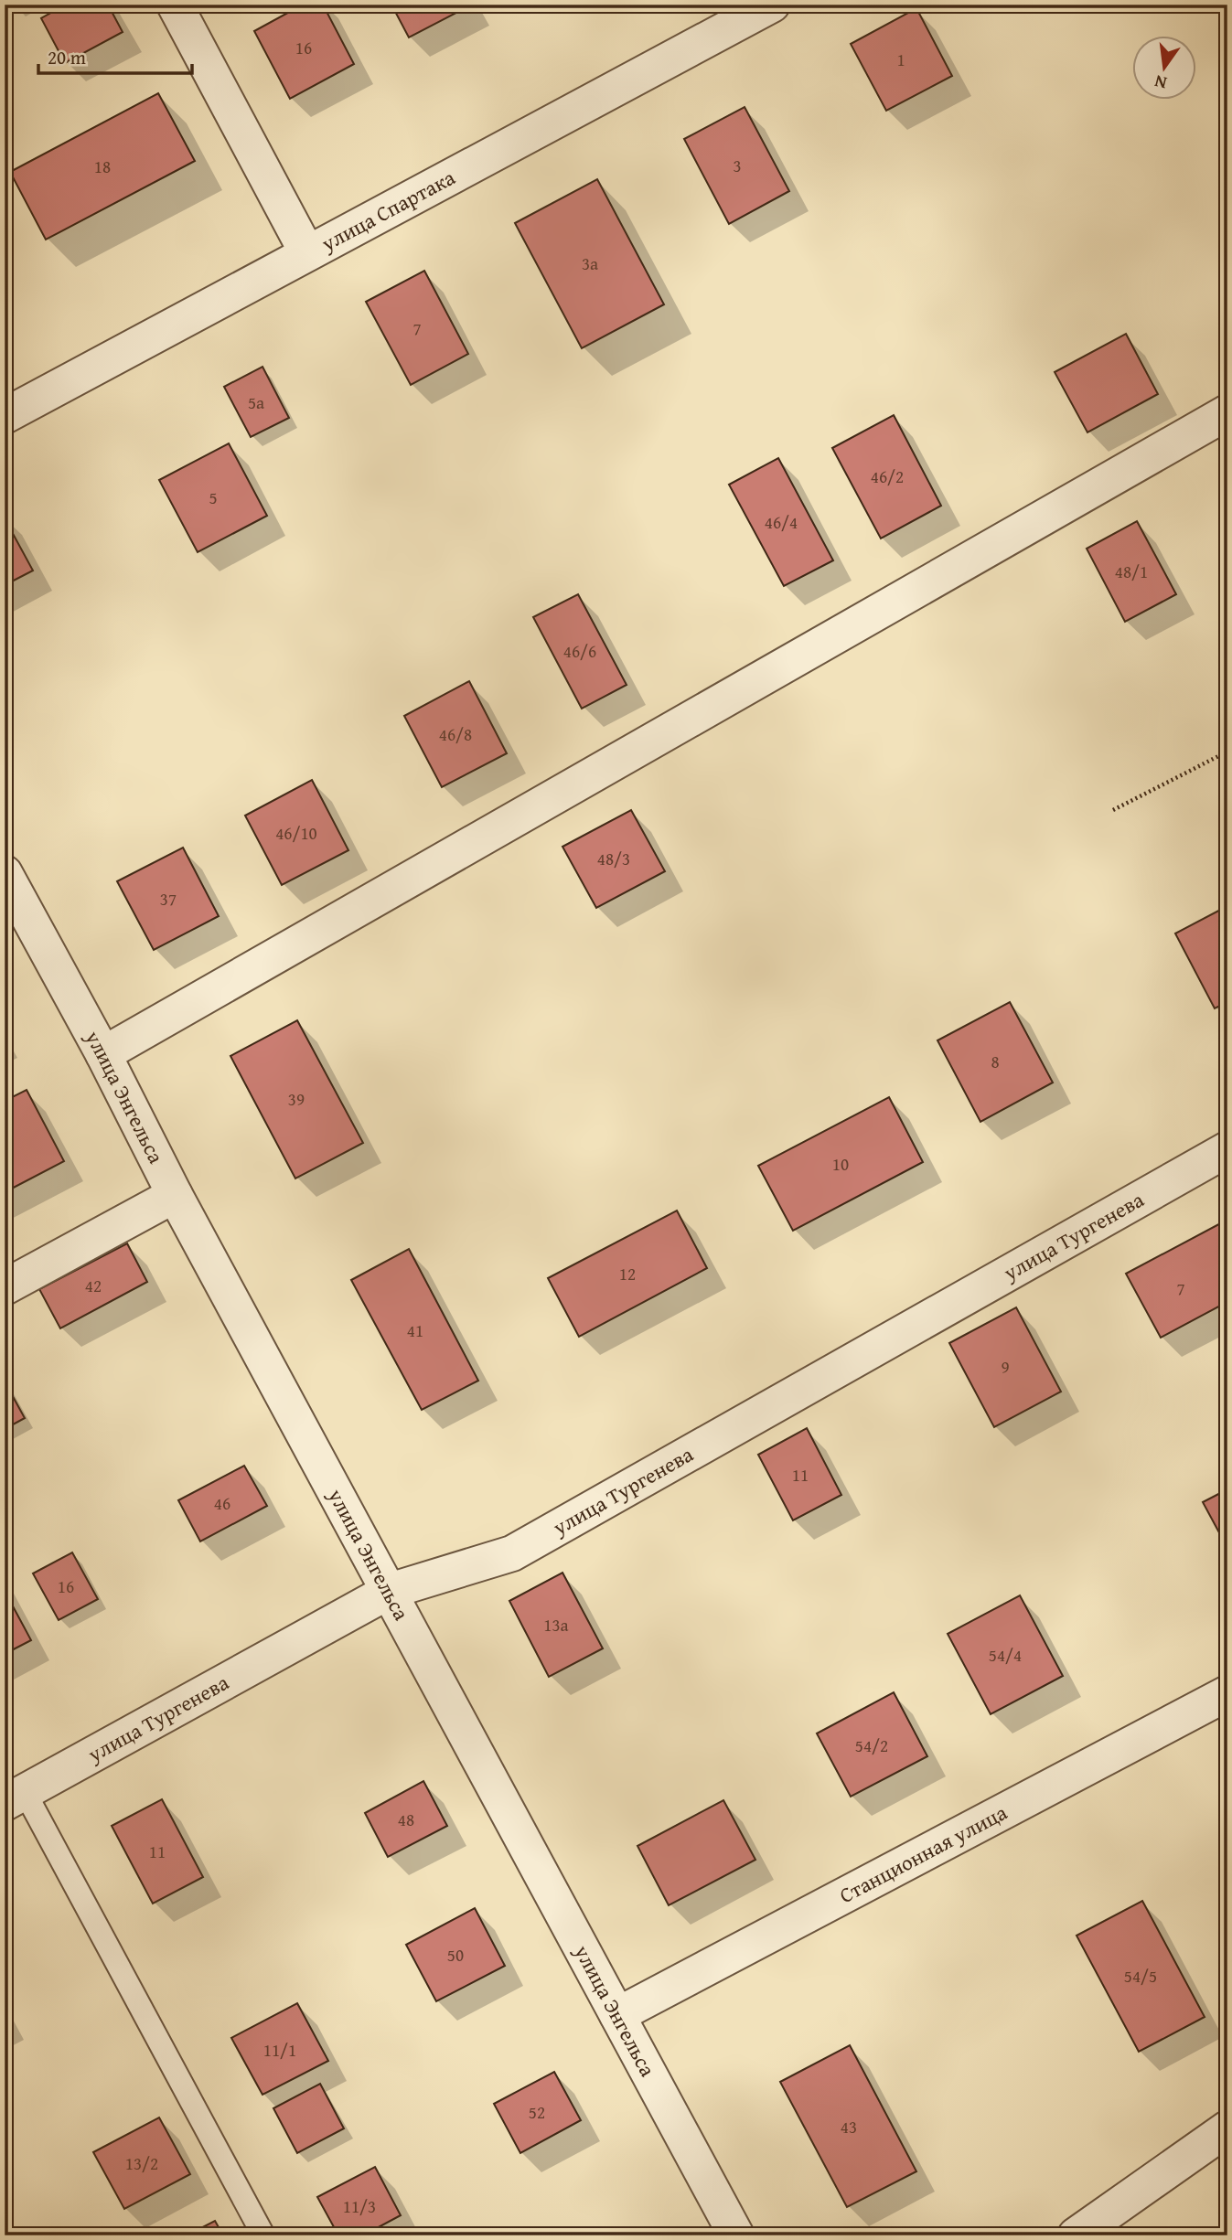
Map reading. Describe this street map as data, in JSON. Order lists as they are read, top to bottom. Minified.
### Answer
{"streets":{"street":["улица Спартака","улица Энгельса","улица Тургенева","Станционная улица"]},"crossings":[["улица Энгельса","улица Тургенева"],["улица Энгельса","Станционная улица"]],"house_numbers":["16","1","3","18","3а","7","5а","46/2","5","46/4","48/1","46/6","46/8","46/10","48/3","37","8","39","10","12","42","7","41","9","11","46","16","13а","54/4","54/2","48","11","50","54/5","11/1","52","43","13/2","11/3"],"scale_bar":"20 m","north":"bottom"}
